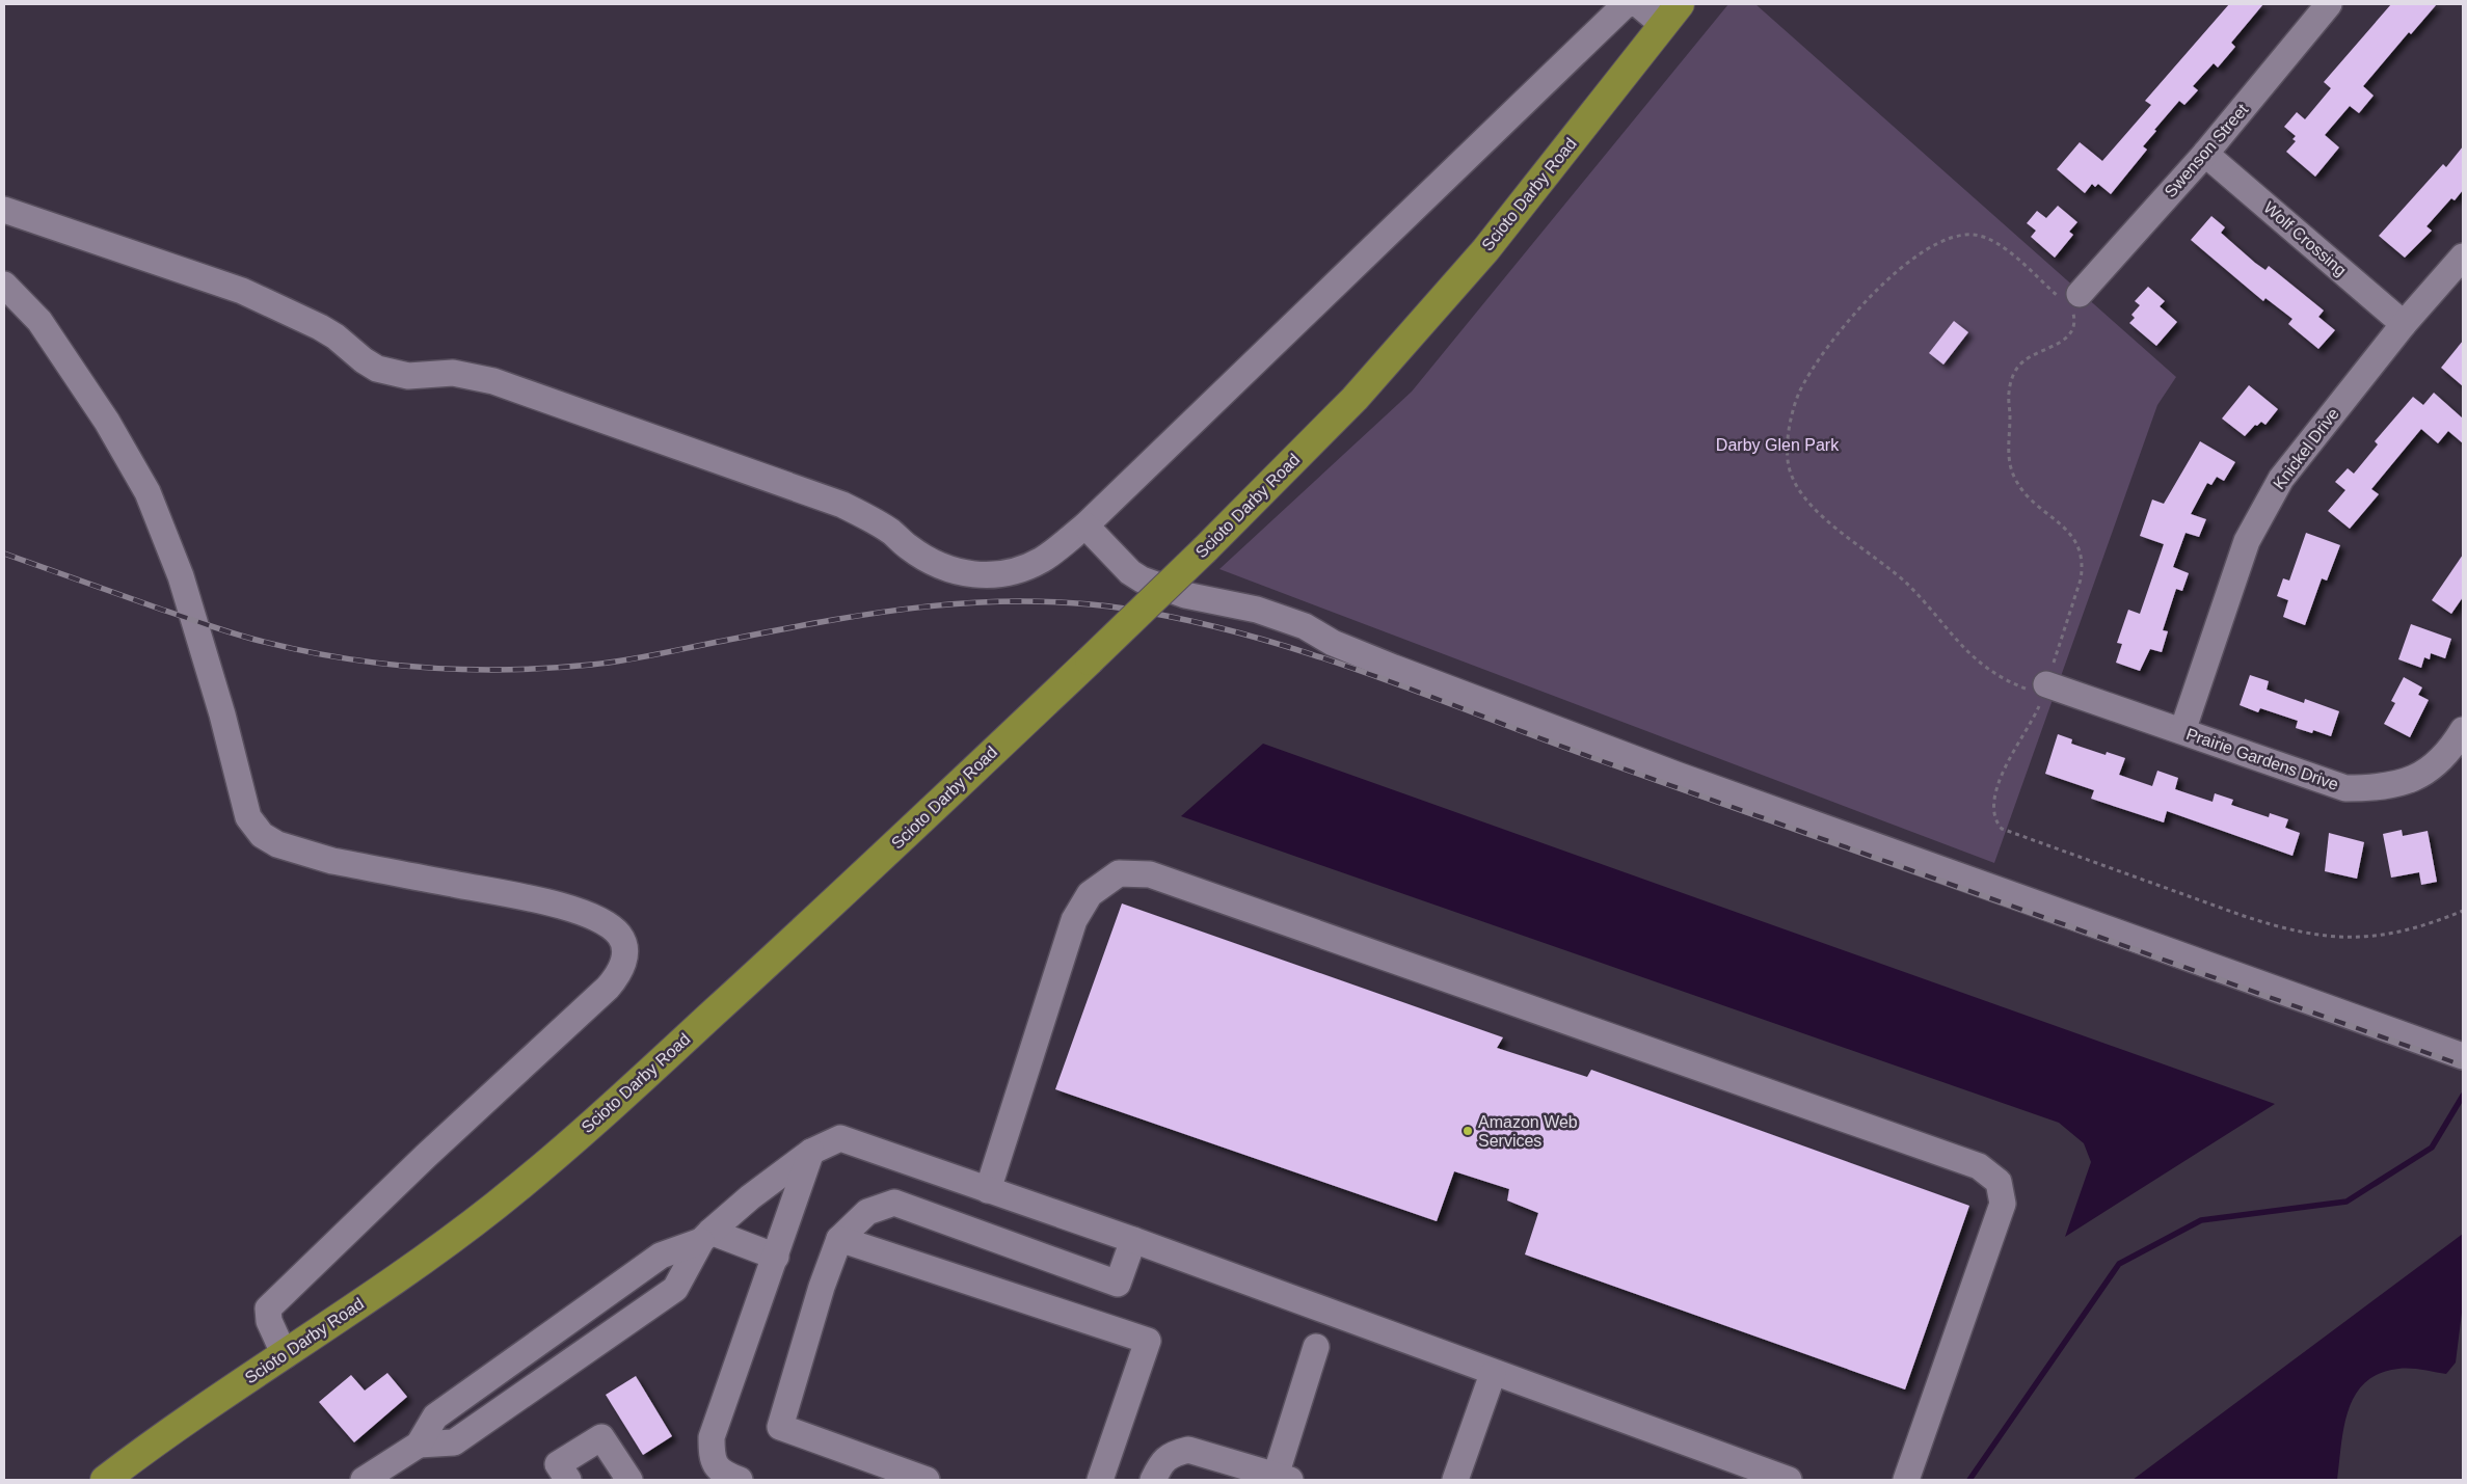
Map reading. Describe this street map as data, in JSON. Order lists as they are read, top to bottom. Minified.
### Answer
{"streets":{"main road":["Scioto Darby Road"],"street":["Swenson Street","Wolf Crossing","Knickel Drive","Prairie Gardens Drive"]},"crossings":[["Swenson Street","Wolf Crossing"],["Wolf Crossing","Knickel Drive"],["Knickel Drive","Prairie Gardens Drive"]],"parks":["Darby Glen Park"],"places":["Amazon Web Services"]}
